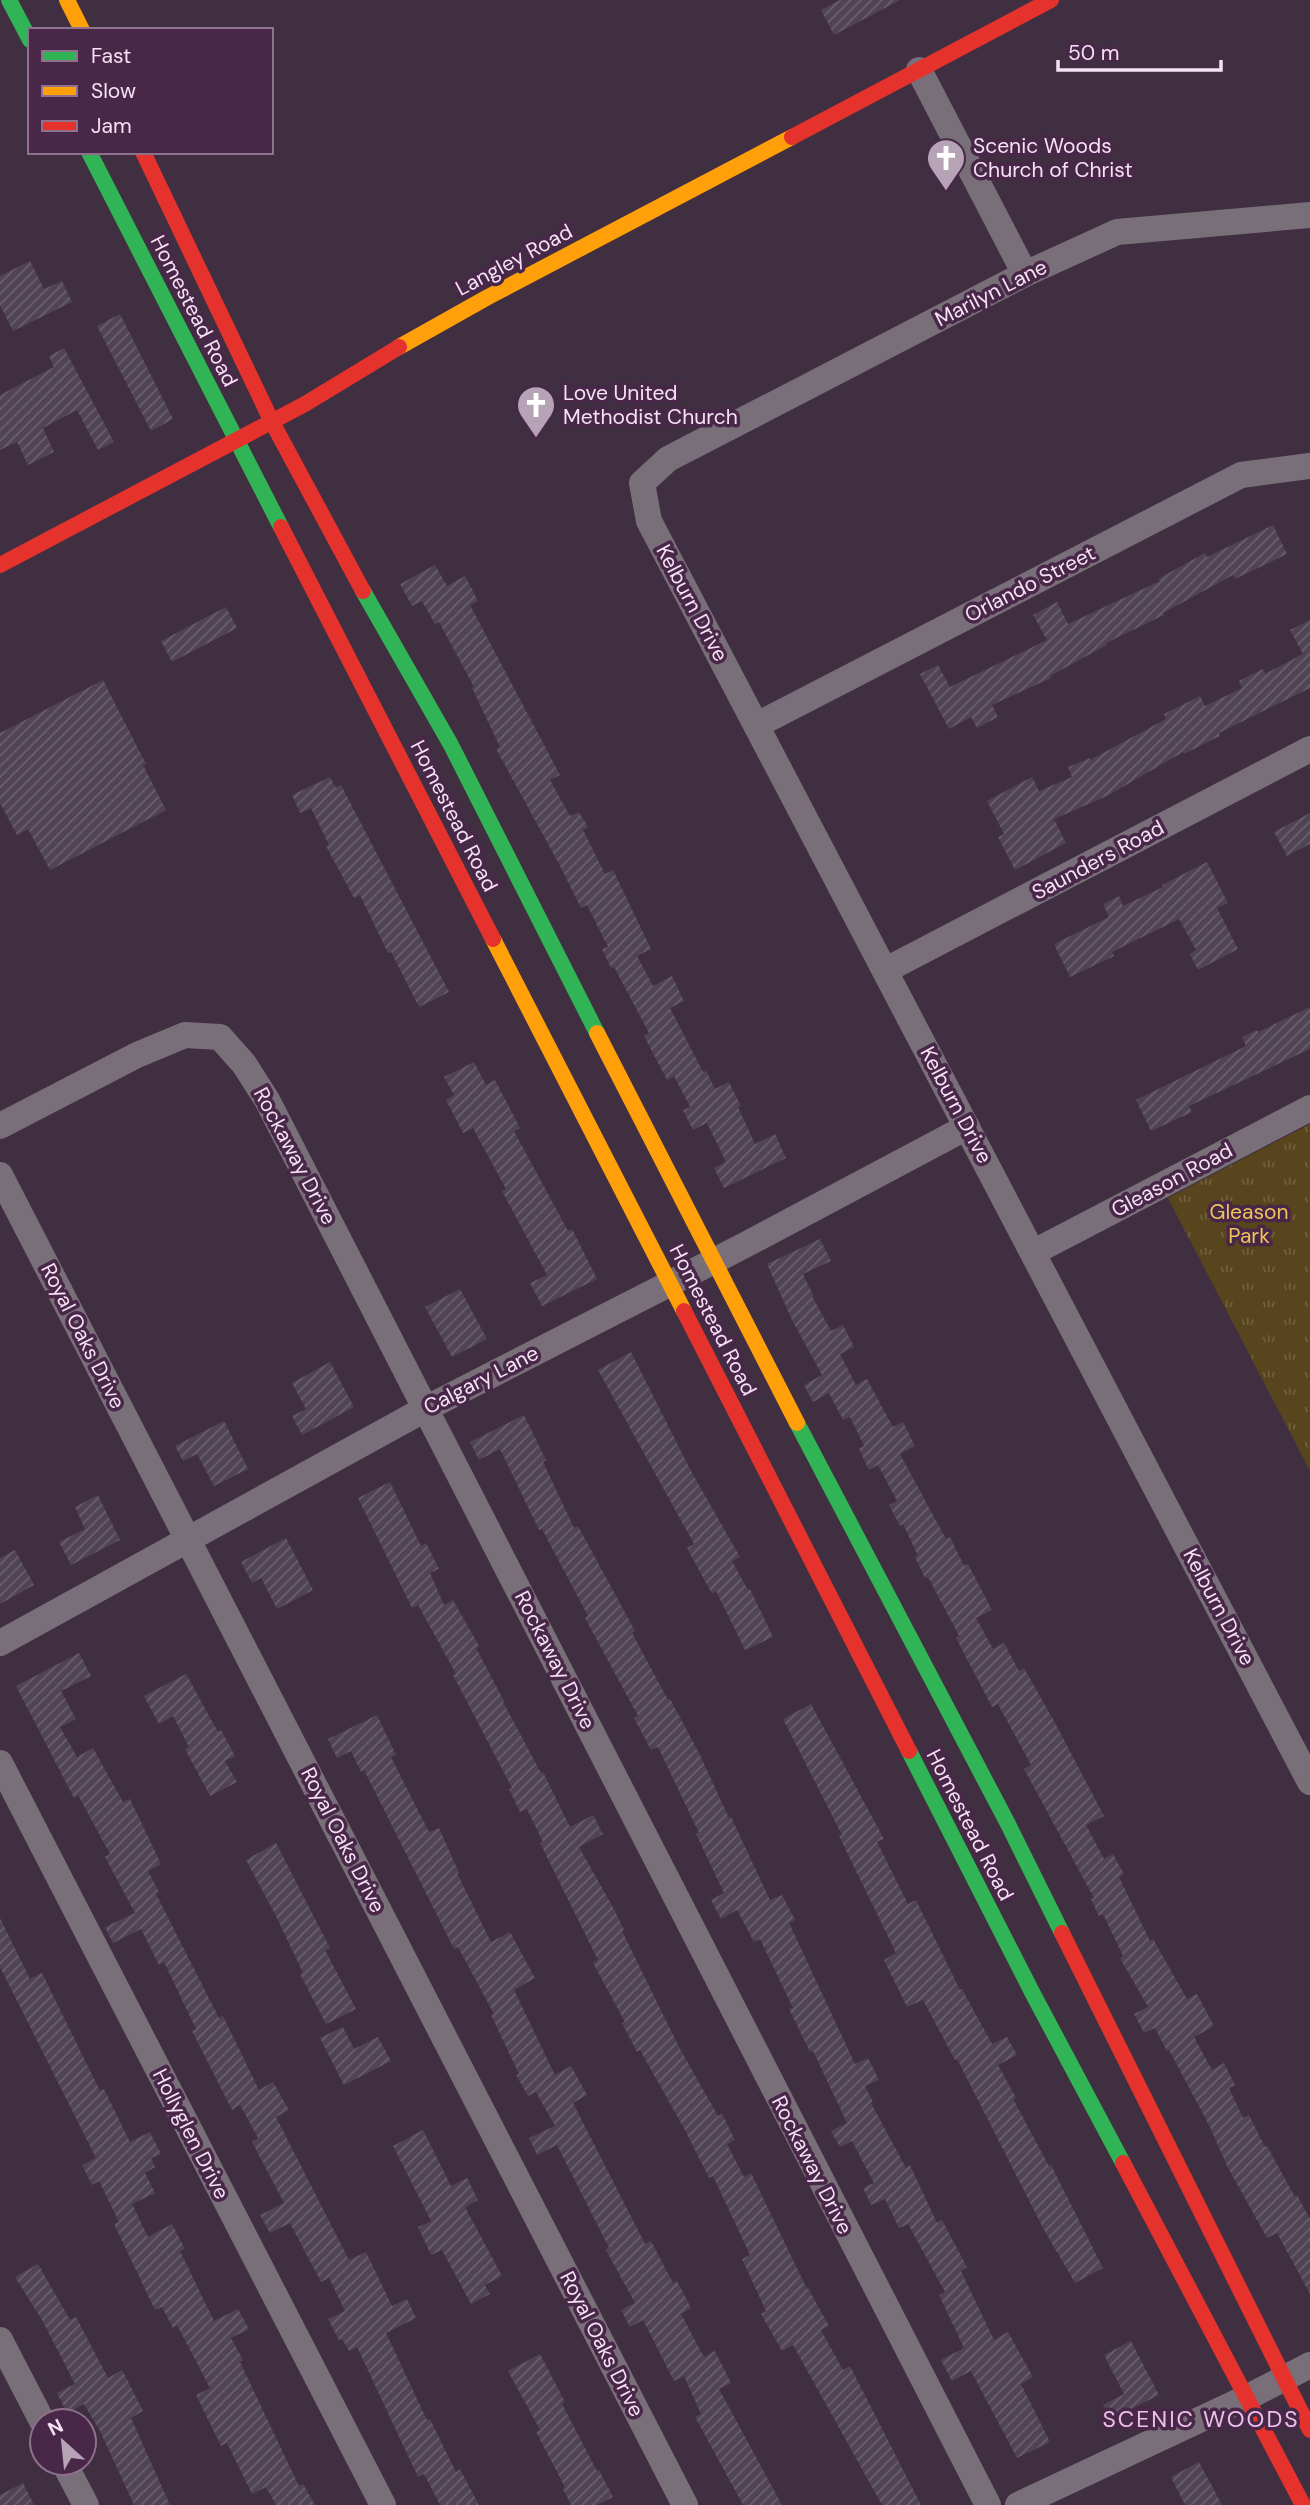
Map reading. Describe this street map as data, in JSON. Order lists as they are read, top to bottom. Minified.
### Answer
{"streets":{"main road":["Langley Road","Homestead Road"],"street":["Marilyn Lane","Orlando Street","Kelburn Drive","Saunders Road","Rockaway Drive","Gleason Road","Royal Oaks Drive","Calgary Lane","Hollyglen Drive"]},"crossings":[["Langley Road","Homestead Road"],["Marilyn Lane","Kelburn Drive"],["Homestead Road","Calgary Lane"],["Orlando Street","Kelburn Drive"],["Kelburn Drive","Saunders Road"],["Kelburn Drive","Gleason Road"],["Kelburn Drive","Calgary Lane"],["Rockaway Drive","Calgary Lane"],["Royal Oaks Drive","Calgary Lane"]],"districts":["SCENIC WOODS"],"parks":["Gleason Park"],"places":{"church":["Scenic Woods Church of Christ","Love United Methodist Church"]},"legend":["Fast","Slow","Jam"],"scale_bar":"50 m","north":"top left"}
